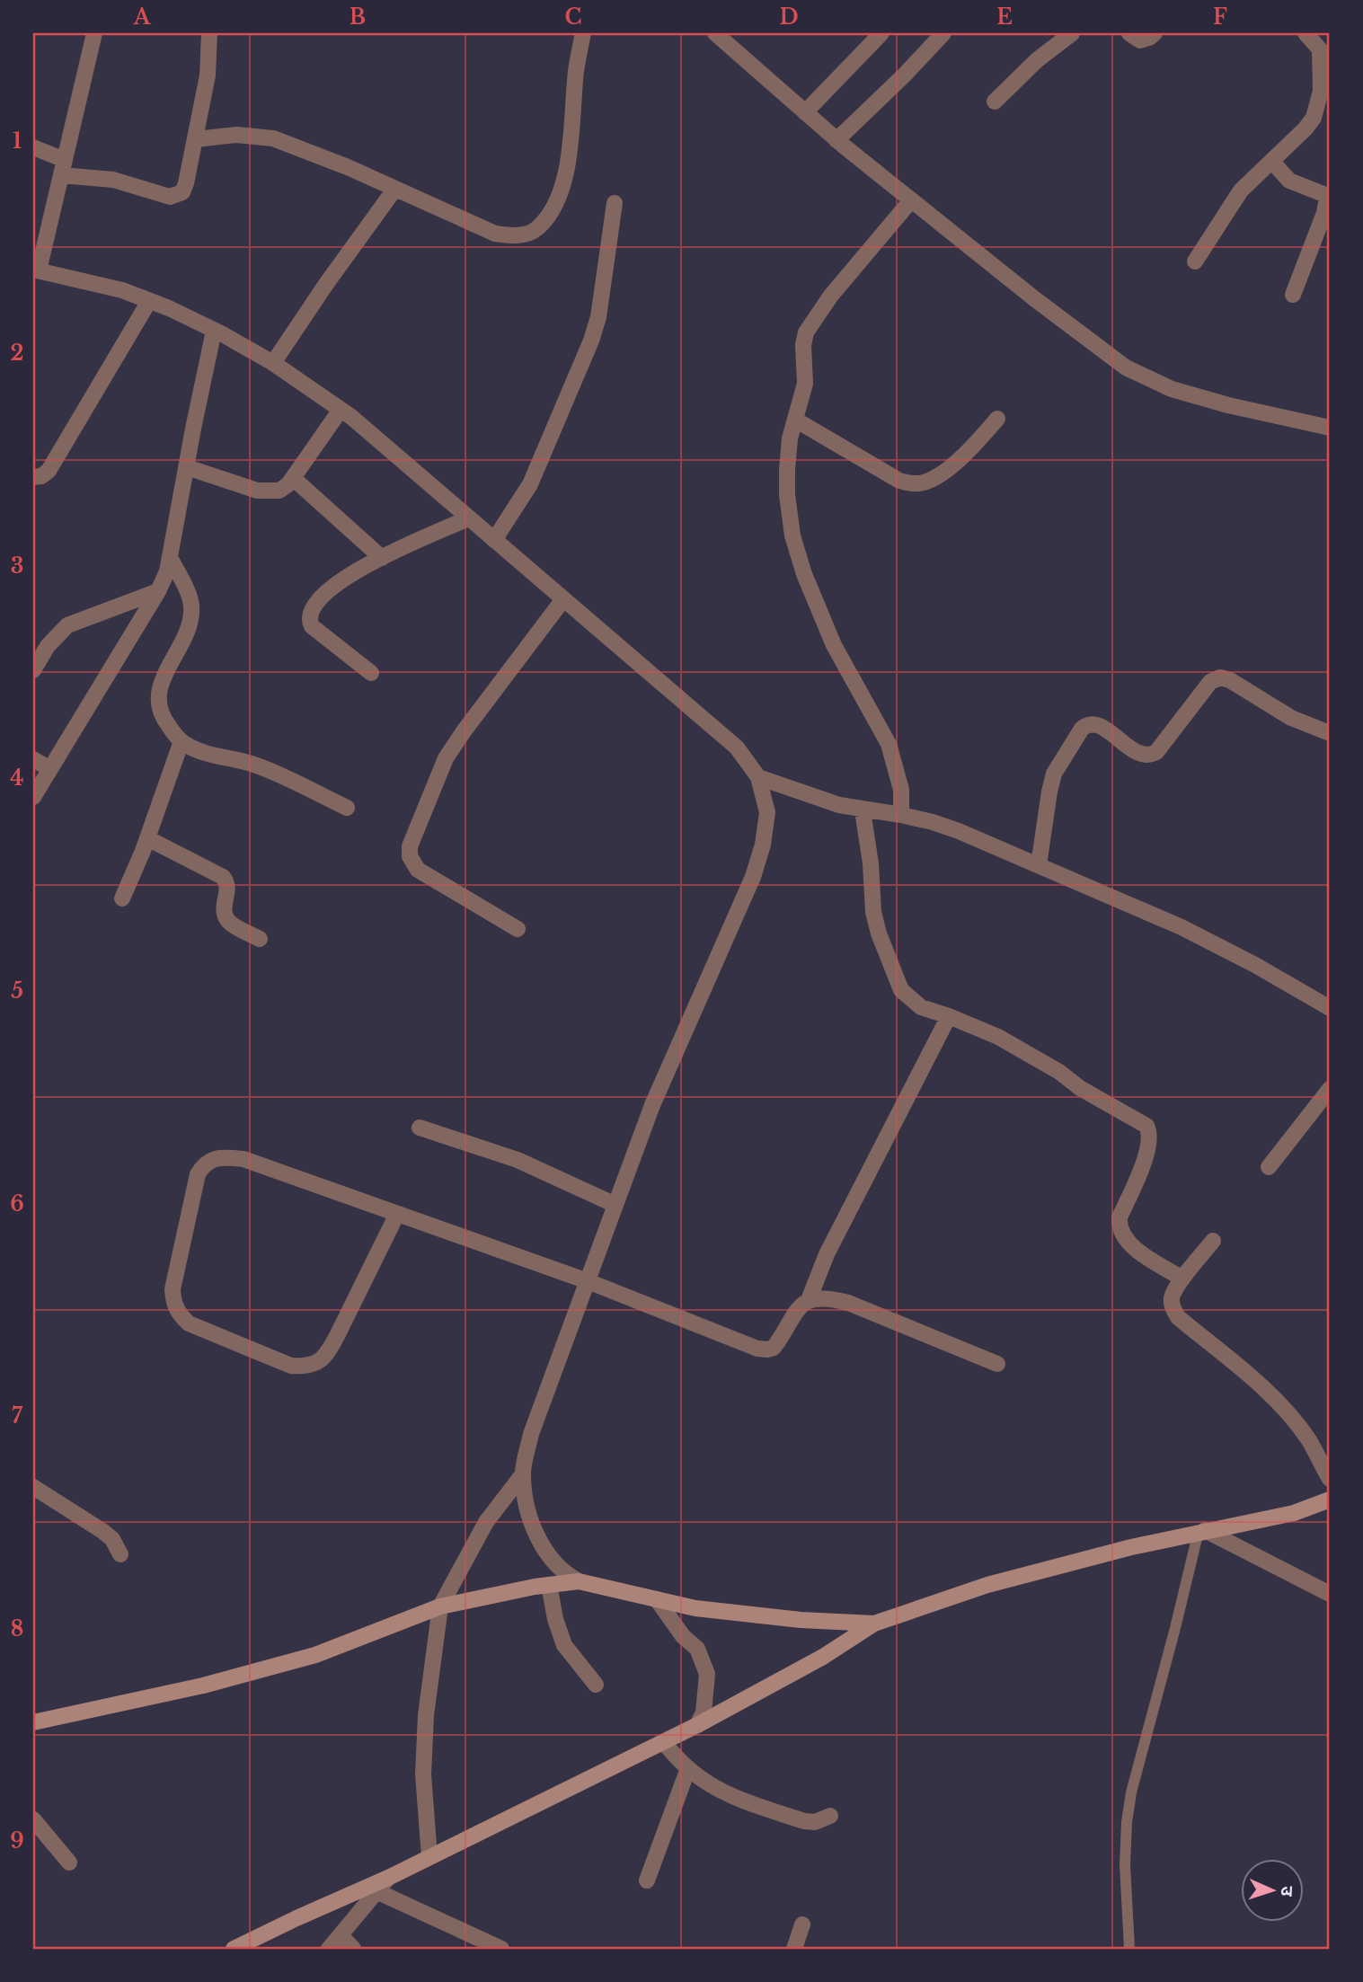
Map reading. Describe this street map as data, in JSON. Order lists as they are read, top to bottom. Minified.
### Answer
{"north":"right","grid":{"columns":["A","B","C","D","E","F"],"rows":["1","2","3","4","5","6","7","8","9"]}}
